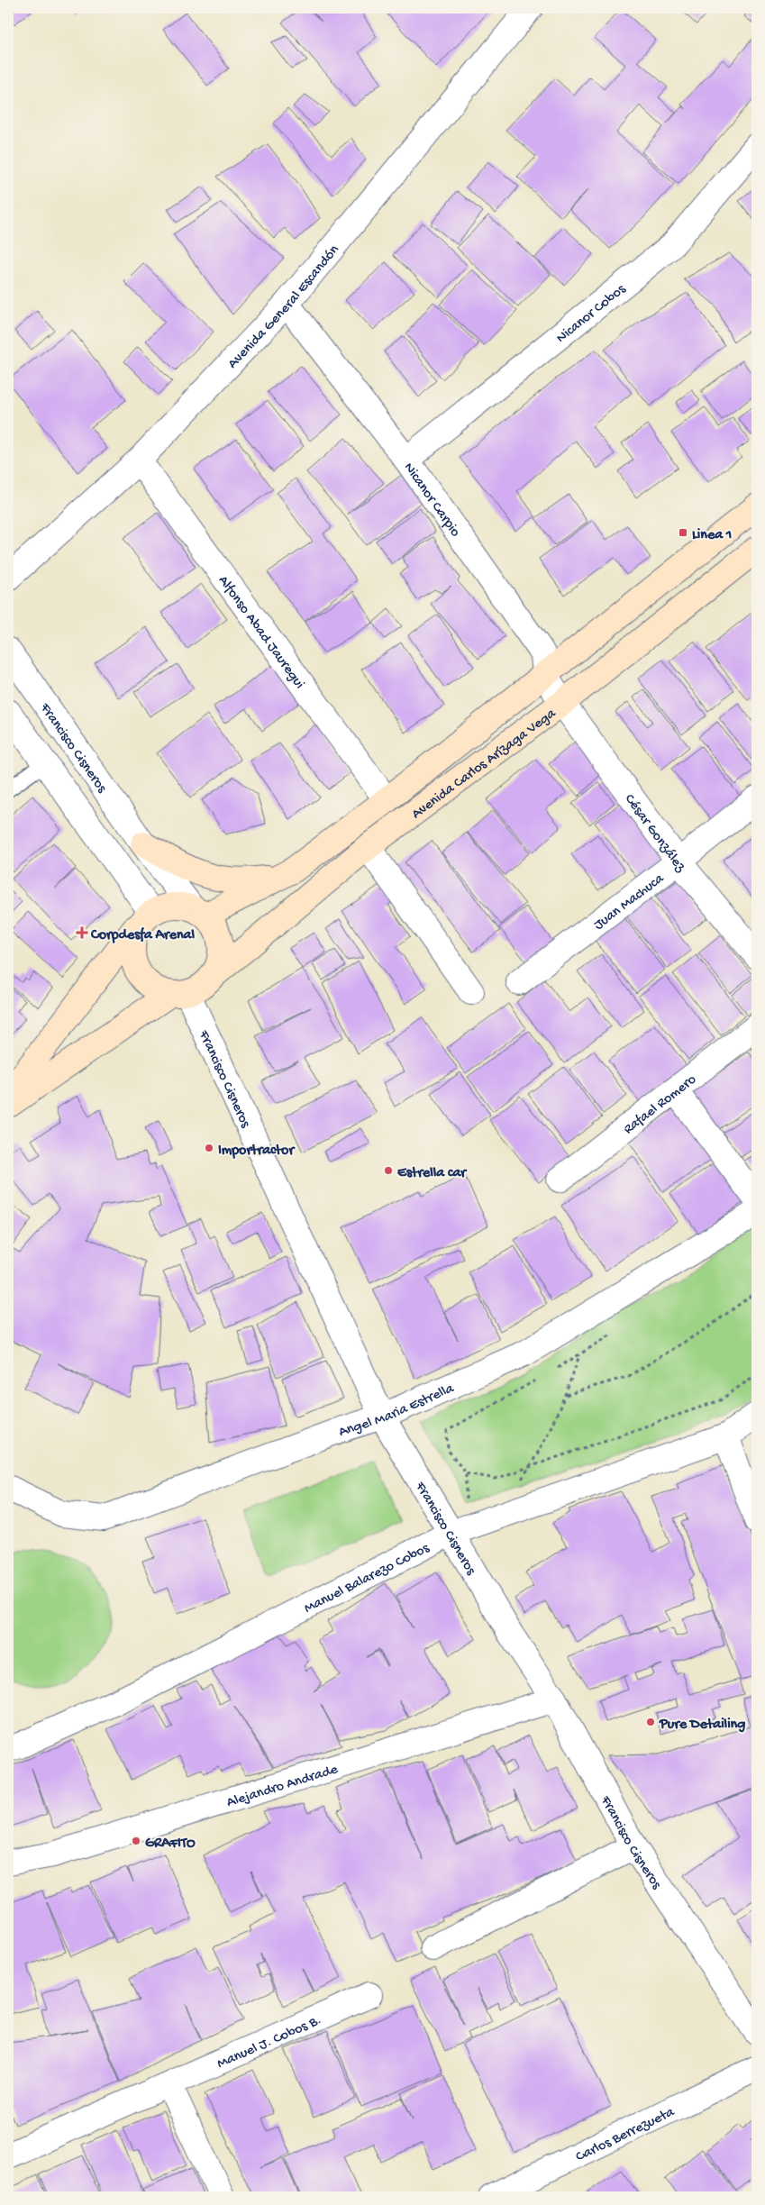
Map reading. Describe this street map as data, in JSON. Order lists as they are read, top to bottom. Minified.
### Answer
{"streets":{"street":["Avenida General Escandón","Nicanor Cobos","Nicanor Carpio","Alfonso Abad Jauregui","Francisco Cisneros","Avenida Carlos Arízaga Vega","César González","Juan Machuca","Rafael Romero","Angel Maria Estrella","Manuel Balarezo Cobos","Alejandro Andrade","Manuel J. Cobos B.","Carlos Berrezueta"]},"crossings":[["Avenida General Escandón","Nicanor Carpio"],["Avenida General Escandón","Alfonso Abad Jauregui"],["Nicanor Cobos","Nicanor Carpio"],["Nicanor Carpio","Avenida Carlos Arízaga Vega"],["Nicanor Carpio","César González"],["Alfonso Abad Jauregui","Avenida Carlos Arízaga Vega"],["Francisco Cisneros","Avenida Carlos Arízaga Vega"],["Francisco Cisneros","Angel Maria Estrella"],["Francisco Cisneros","Manuel Balarezo Cobos"],["Francisco Cisneros","Alejandro Andrade"],["Avenida Carlos Arízaga Vega","César González"],["César González","Juan Machuca"]],"places":{"transit":["Linea 1"],"health":["Corpdesfa Arenal"],"other":["Importractor","Estrella car","Pure Detailing","GRAFITO"]}}
